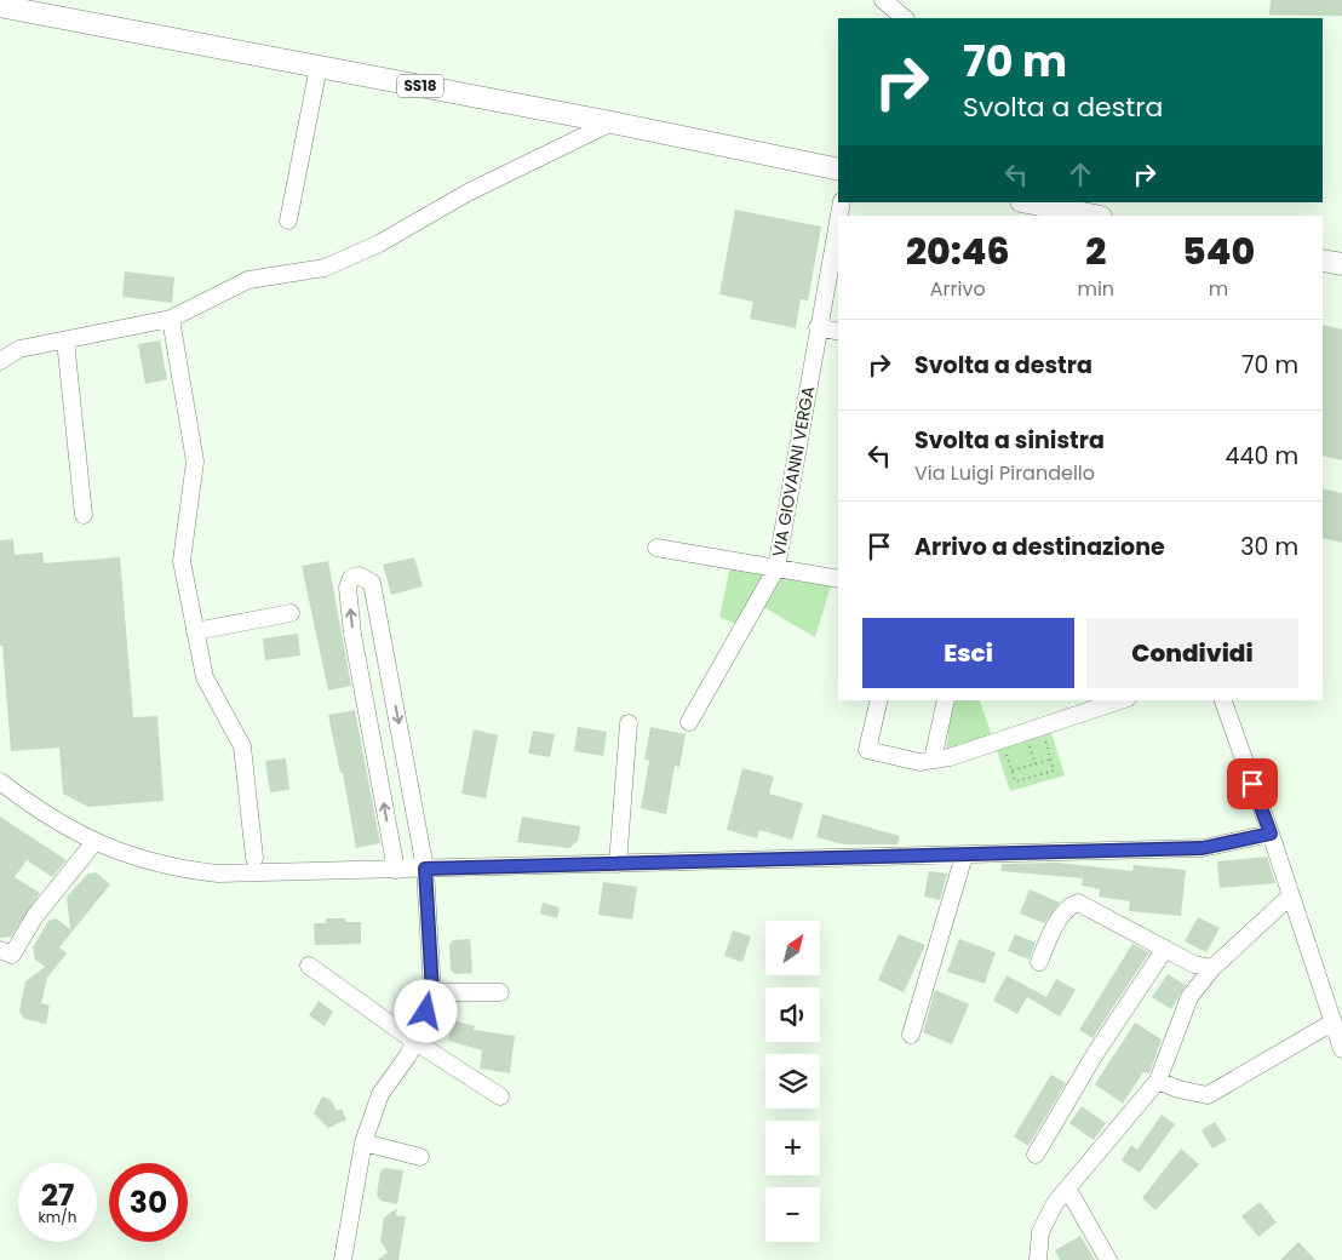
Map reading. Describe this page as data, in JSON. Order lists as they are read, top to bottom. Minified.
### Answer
{"streets":{"main road":["SS18"],"street":["VIA GIOVANNI VERGA"]},"north":"top right","page":{"turn":["70 m","Svolta a destra"],"eta":["20:46","Arrivo","2","min","540","m"],"list":[{"name":"Svolta a destra","value":"70 m"},{"name":"Svolta a sinistra","note":"Via Luigi Pirandello","value":"440 m"},{"name":"Arrivo a destinazione","value":"30 m"}],"buttons":["Esci","Condividi"],"map_buttons":["+","−"],"speed":"27 km/h","limit":"30"}}
